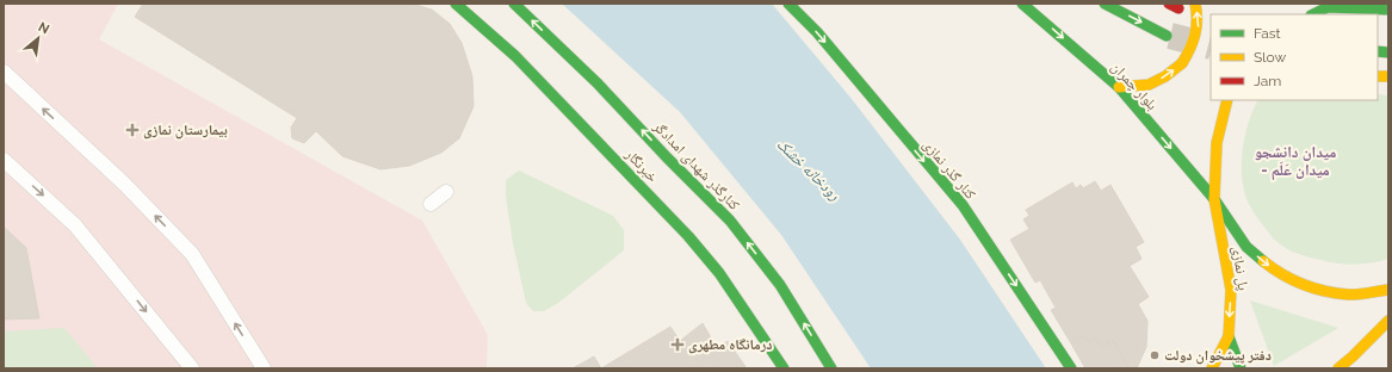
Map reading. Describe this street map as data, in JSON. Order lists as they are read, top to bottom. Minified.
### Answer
{"streets":{"main road":["بلوار چمران","خبرنگار","کنارگذر شهدای امدادگر","کنار گذر نمازی","پل نمازی"]},"crossings":[["بلوار چمران","پل نمازی"]],"one_way":["بلوار چمران","کنارگذر شهدای امدادگر","کنار گذر نمازی","پل نمازی"],"districts":["میدان دانشجو - میدان عَلَم"],"water":["رودخانه خشک"],"places":{"health":["بیمارستان نمازی","درمانگاه مطهری"],"other":["دفتر پیشخوان دولت"]},"legend":["Fast","Slow","Jam"],"north":"top right"}
